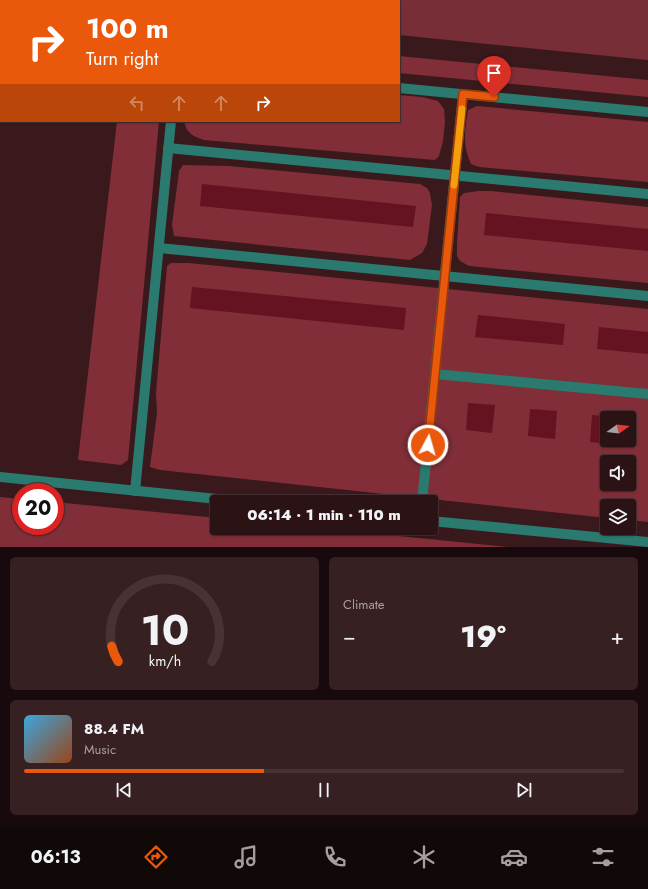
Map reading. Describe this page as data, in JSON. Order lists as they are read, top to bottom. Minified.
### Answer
{"north":"right","page":{"turn":["100 m","Turn right"],"limit":"20","trip":"06:14 · 1 min · 110 m","tile":"Climate","heat":["−","19°","+"],"song":["88.4 FM","Music"],"tabs":"06:13","gauge":["10","km/h"]}}
